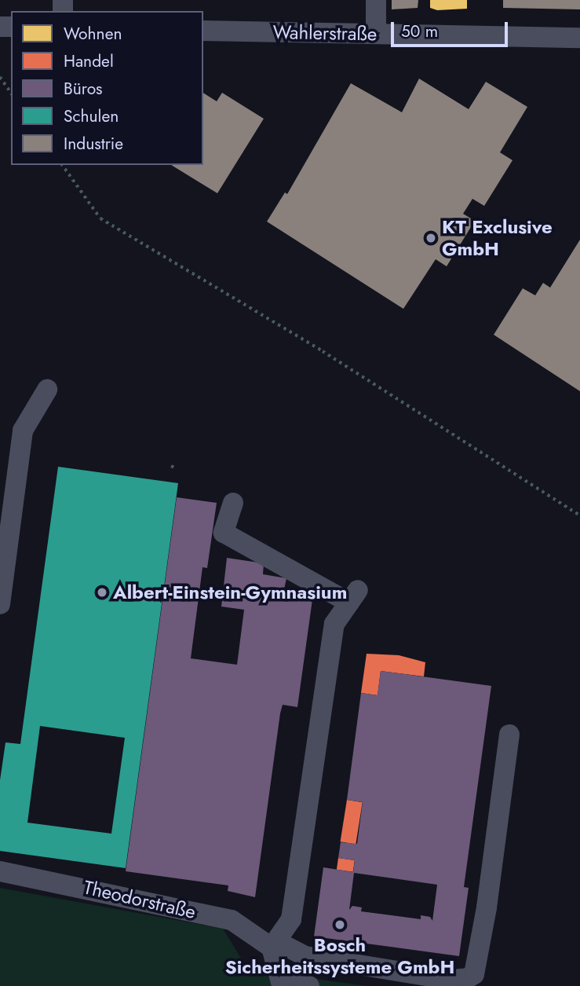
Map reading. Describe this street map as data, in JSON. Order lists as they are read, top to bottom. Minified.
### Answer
{"streets":{"street":["Wahlerstraße","Theodorstraße"]},"places":["KT Exclusive GmbH","Albert-Einstein-Gymnasium","Bosch Sicherheitssysteme GmbH"],"legend":["Wohnen","Handel","Büros","Schulen","Industrie"],"scale_bar":"50 m"}
